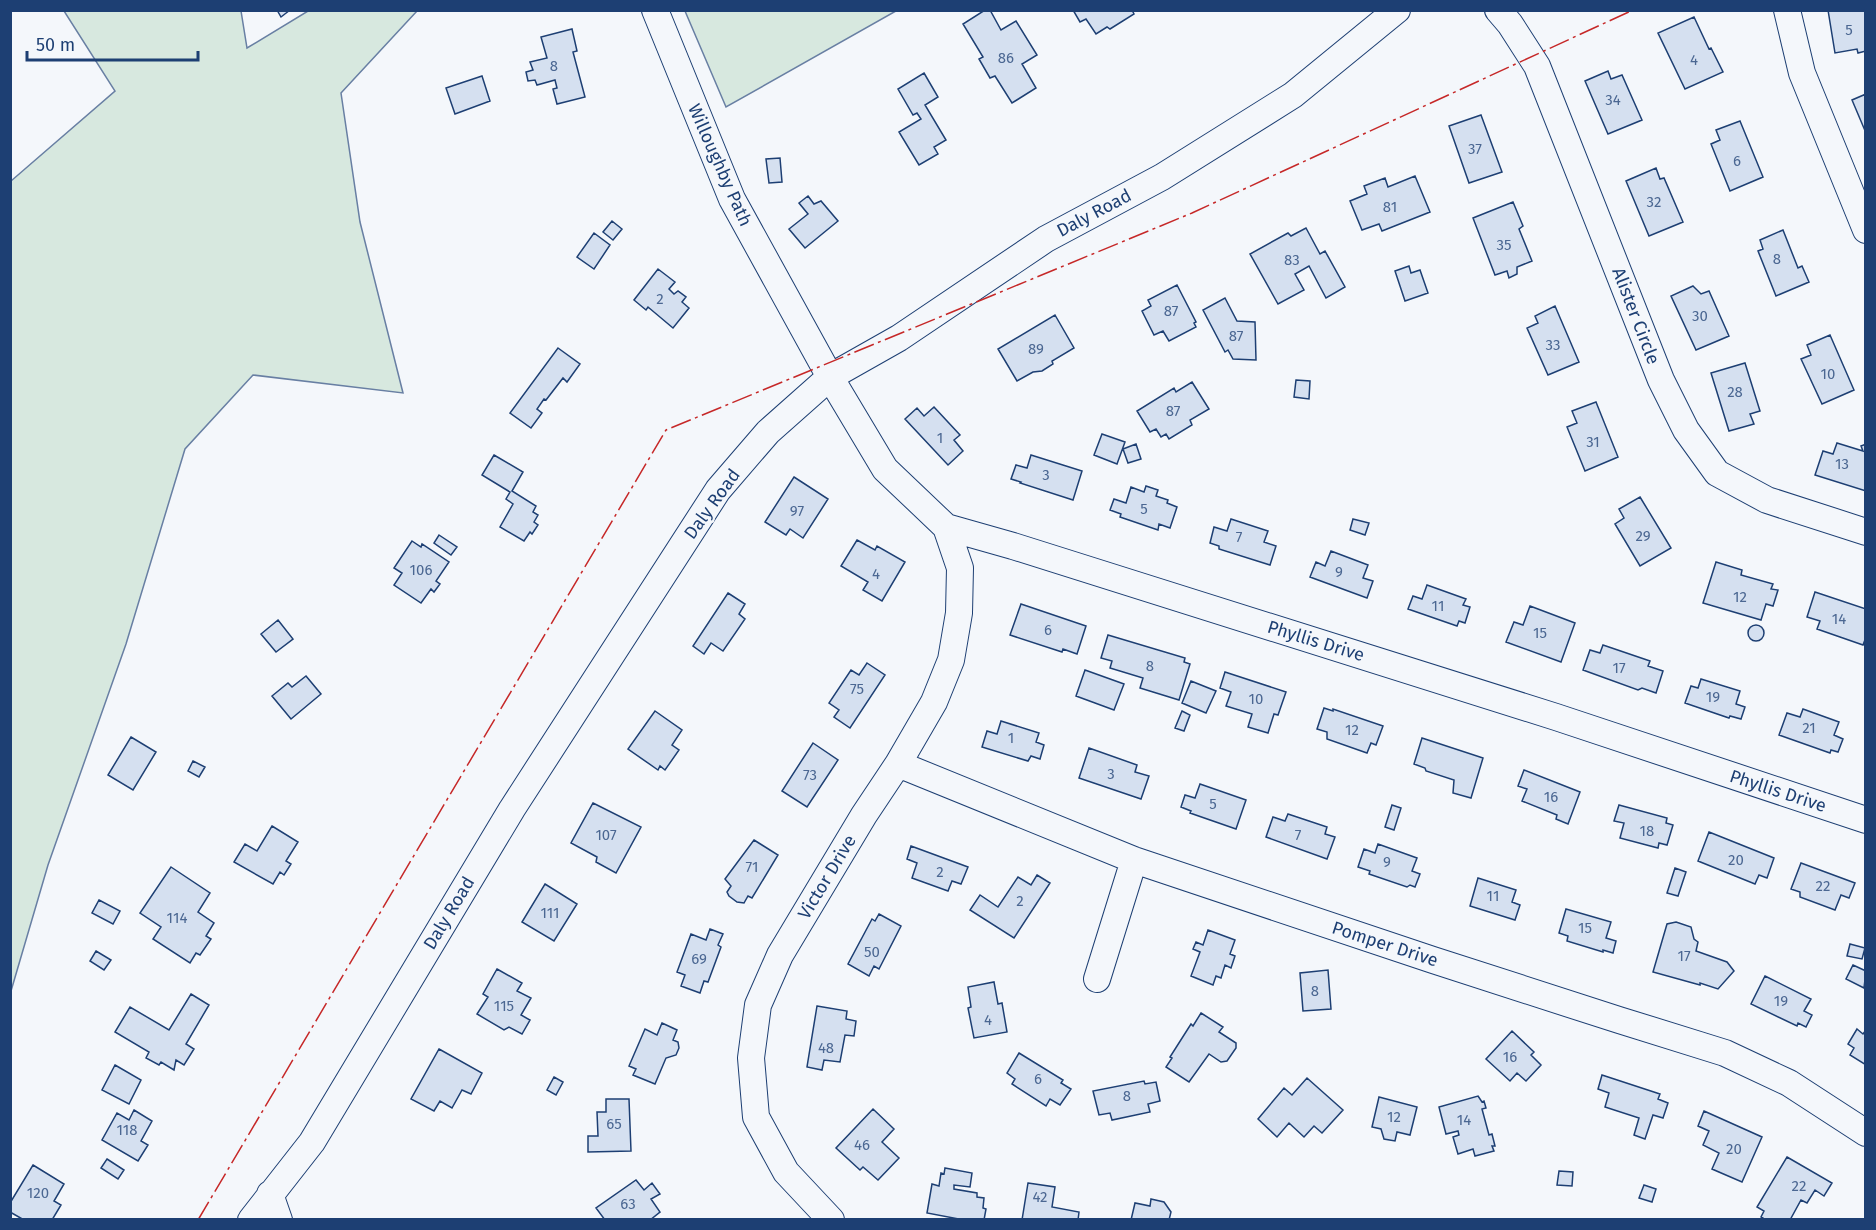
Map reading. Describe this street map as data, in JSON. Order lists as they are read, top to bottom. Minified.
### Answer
{"streets":{"street":["Willoughby Path","Daly Road","Alister Circle","Phyllis Drive","Victor Drive","Pomper Drive"]},"crossings":[["Willoughby Path","Daly Road"],["Willoughby Path","Phyllis Drive"],["Daly Road","Phyllis Drive"],["Phyllis Drive","Victor Drive"],["Victor Drive","Pomper Drive"]],"house_numbers":["5","86","4","8","34","37","6","32","81","35","8","83","2","87","30","87","33","89","10","28","87","1","31","13","3","5","97","29","7","106","9","4","12","11","14","6","15","8","17","75","19","10","21","12","1","3","73","16","5","18","107","7","20","9","71","2","22","11","2","111","114","15","50","17","69","8","19","115","4","48","16","6","8","12","14","65","118","46","20","22","120","42","63"],"scale_bar":"50 m"}
